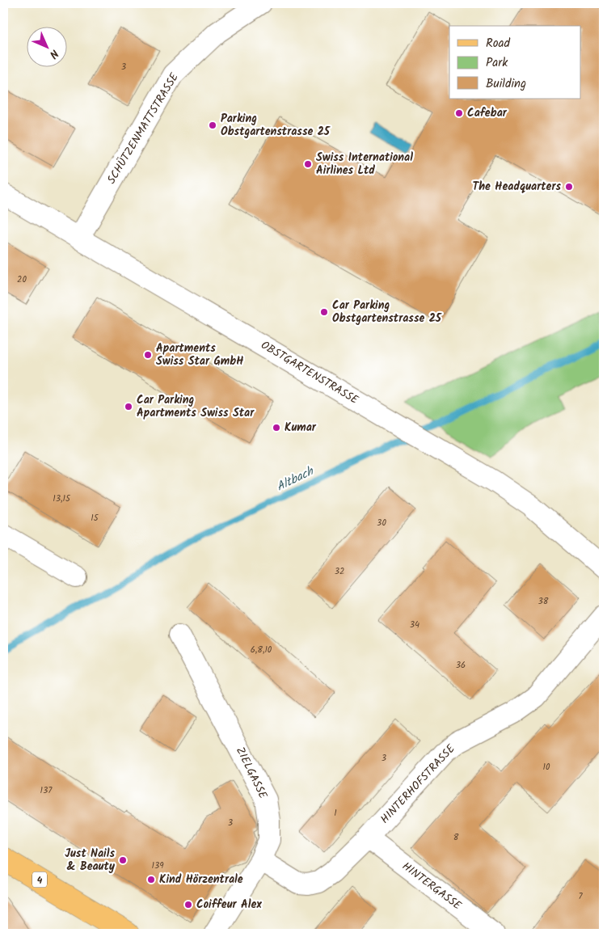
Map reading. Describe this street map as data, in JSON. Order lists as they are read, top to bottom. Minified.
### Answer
{"streets":{"main road":["4"],"street":["SCHÜTZENMATTSTRASSE","OBSTGARTENSTRASSE","ZIELGASSE","HINTERHOFSTRASSE","HINTERGASSE"]},"crossings":[["SCHÜTZENMATTSTRASSE","OBSTGARTENSTRASSE"],["ZIELGASSE","HINTERHOFSTRASSE"],["HINTERHOFSTRASSE","HINTERGASSE"]],"water":["Altbach"],"places":["Cafebar","Parking Obstgartenstrasse 25","Swiss International Airlines Ltd","The Headquarters","Car Parking Obstgartenstrasse 25","Apartments Swiss Star GmbH","Car Parking Apartments Swiss Star","Kumar","Just Nails & Beauty","Kind Hörzentrale","Coiffeur Alex"],"house_numbers":["3","20","13,15","15","30","32","38","34","6,8,10","36","3","10","137","1","3","8","139","7"],"legend":["Road","Park","Building"],"north":"bottom right"}
